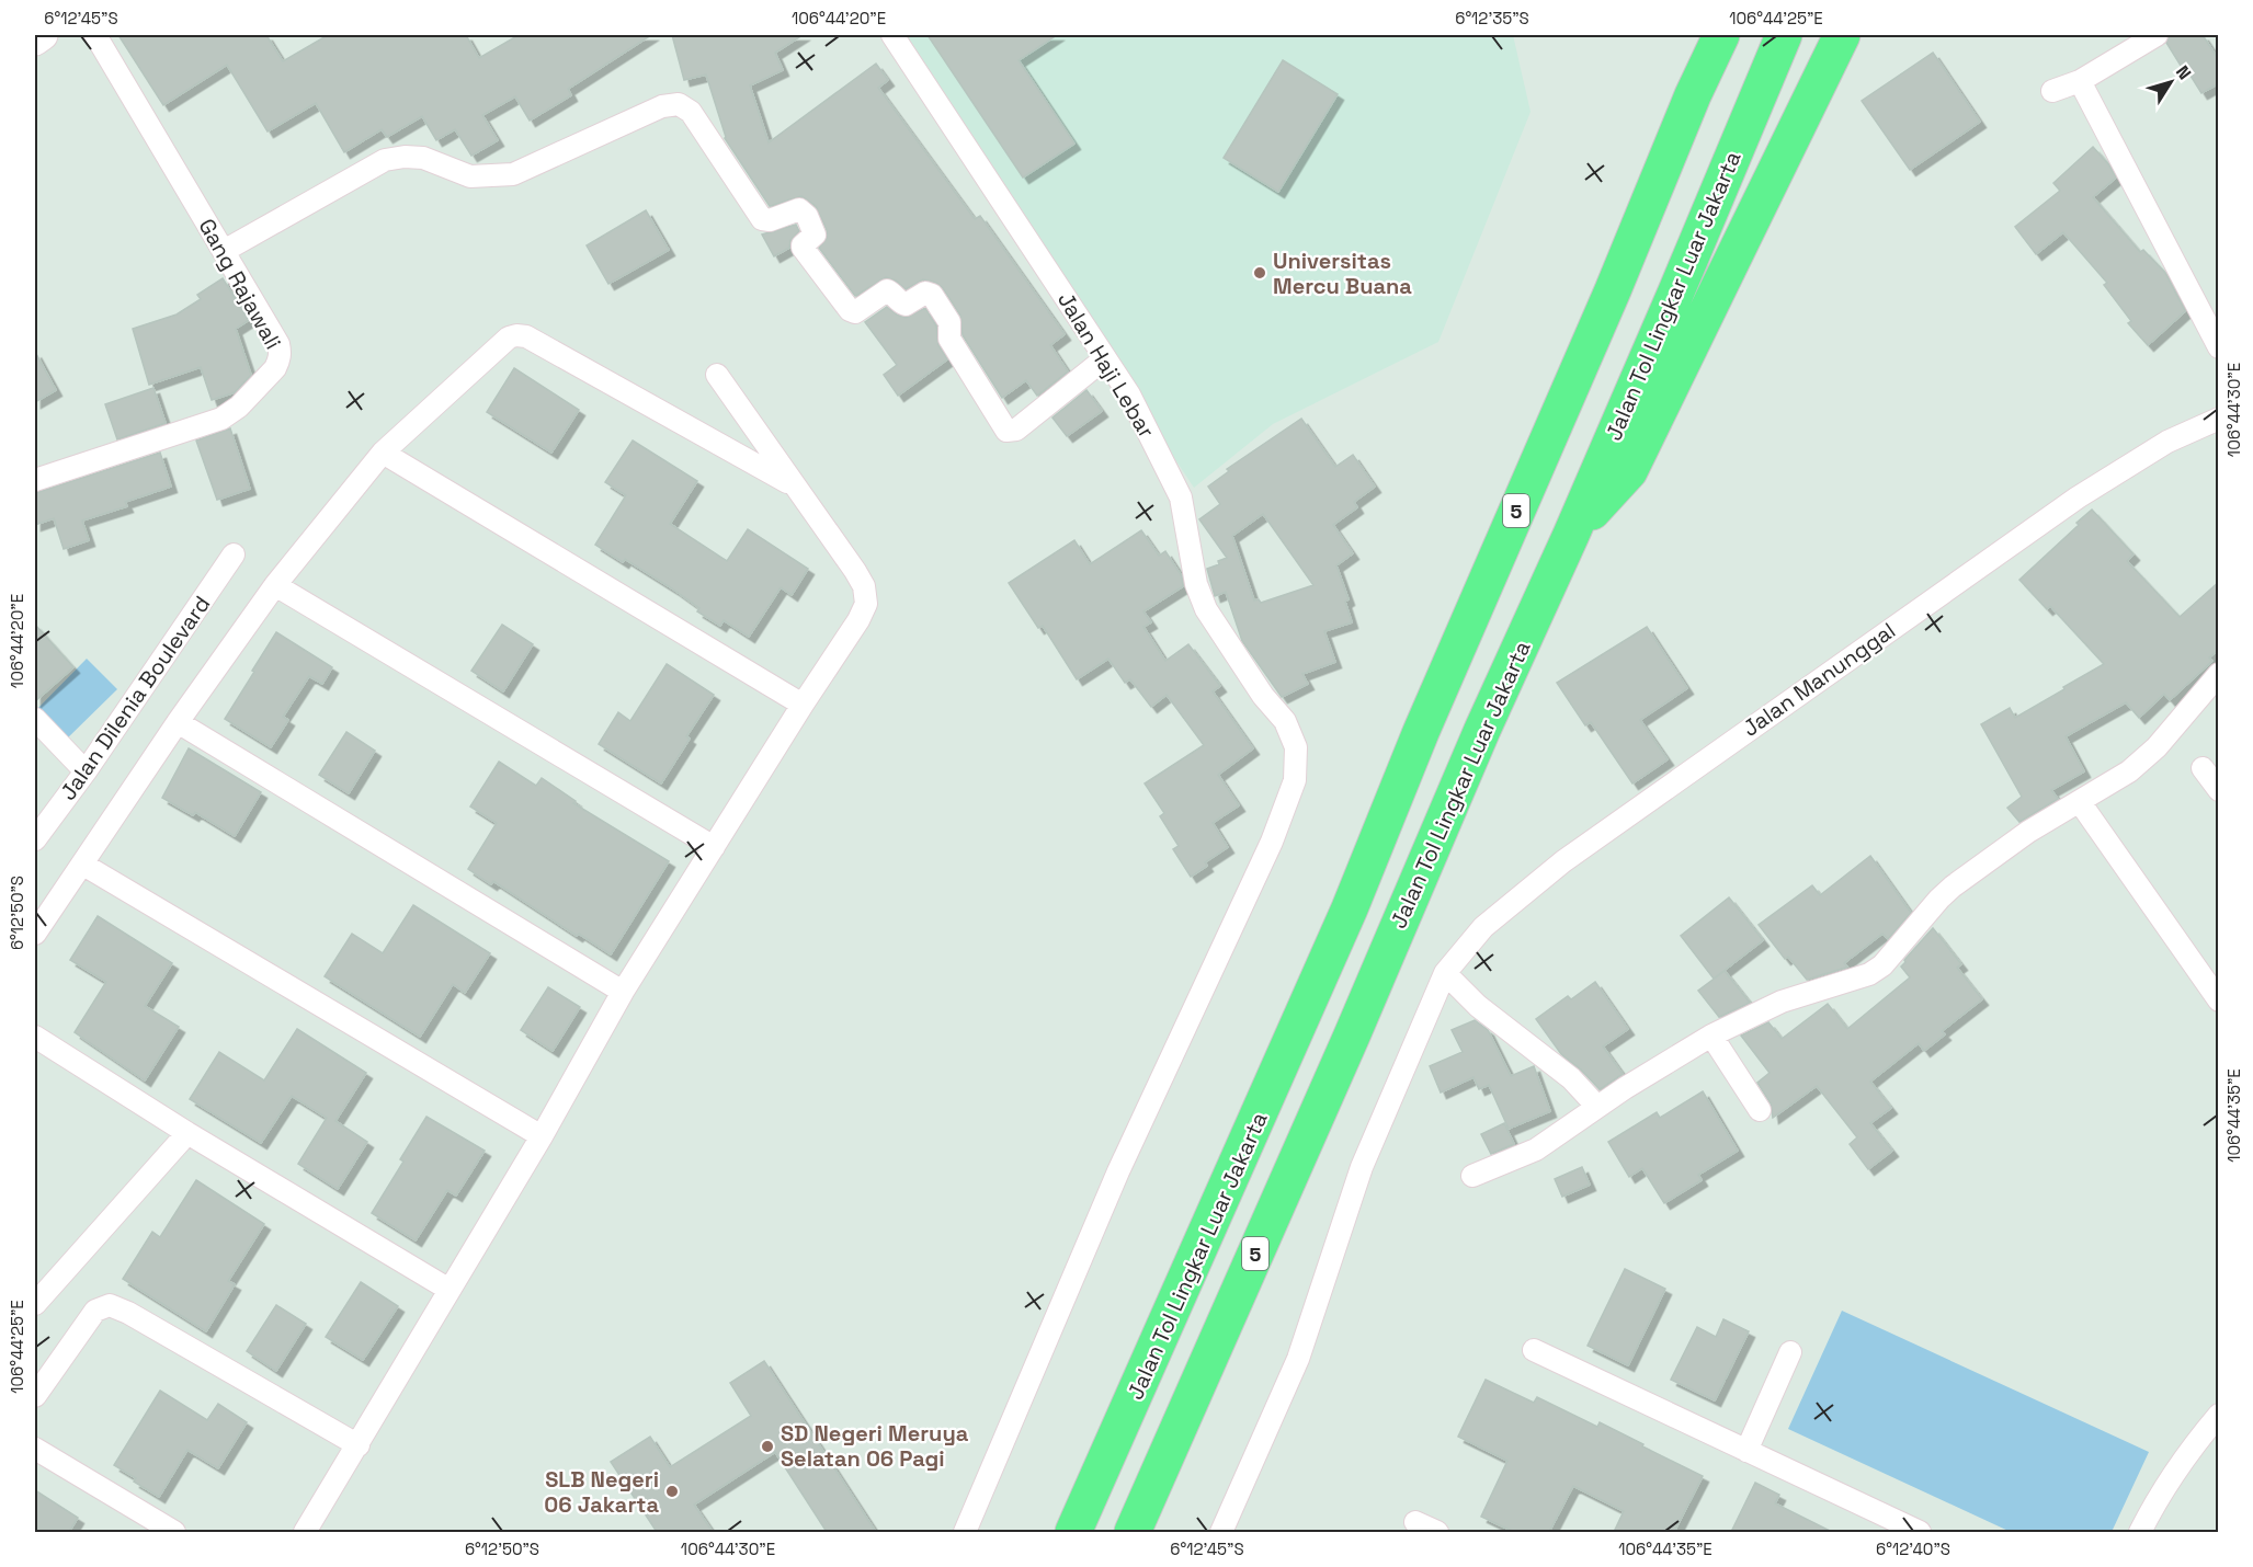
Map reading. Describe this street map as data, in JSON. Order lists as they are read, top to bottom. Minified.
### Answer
{"streets":{"highway":["Jalan Tol Lingkar Luar Jakarta","5"],"street":["Gang Rajawali","Jalan Haji Lebar","Jalan Manunggal","Jalan Dilenia Boulevard"]},"places":["Universitas Mercu Buana","SD Negeri Meruya Selatan 06 Pagi","SLB Negeri 06 Jakarta"],"north":"top right","coordinates":["6°12'45\"S","106°44'20\"E","6°12'35\"S","106°44'25\"E","106°44'30\"E","6°12'50\"S","106°44'35\"E","6°12'40\"S"]}
